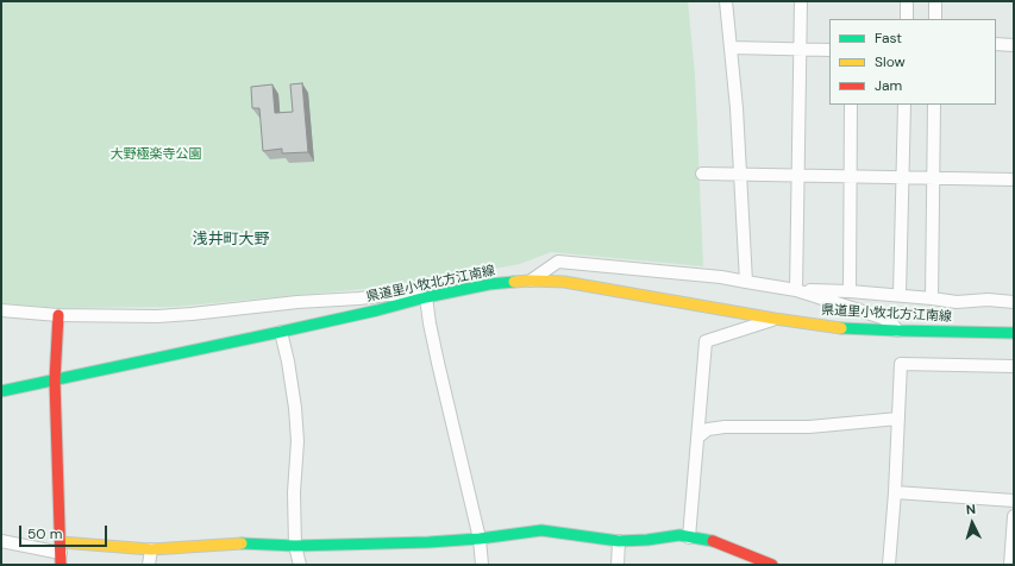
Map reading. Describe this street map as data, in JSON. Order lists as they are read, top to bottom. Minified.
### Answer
{"streets":{"main road":["県道里小牧北方江南線"]},"districts":["浅井町大野"],"parks":["大野極楽寺公園"],"legend":["Fast","Slow","Jam"],"scale_bar":"50 m","north":"top"}
